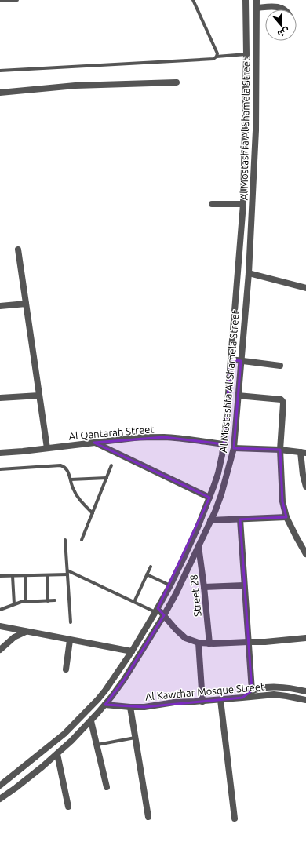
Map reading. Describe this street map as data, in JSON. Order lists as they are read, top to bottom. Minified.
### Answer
{"streets":{"street":["Al Mostashfa Al Shamela Street","Al Qantarah Street","Street 28","Al Kawthar Mosque Street"]},"crossings":[["Al Mostashfa Al Shamela Street","Al Qantarah Street"],["Al Mostashfa Al Shamela Street","Street 28"],["Al Mostashfa Al Shamela Street","Al Kawthar Mosque Street"]],"north":"bottom"}
